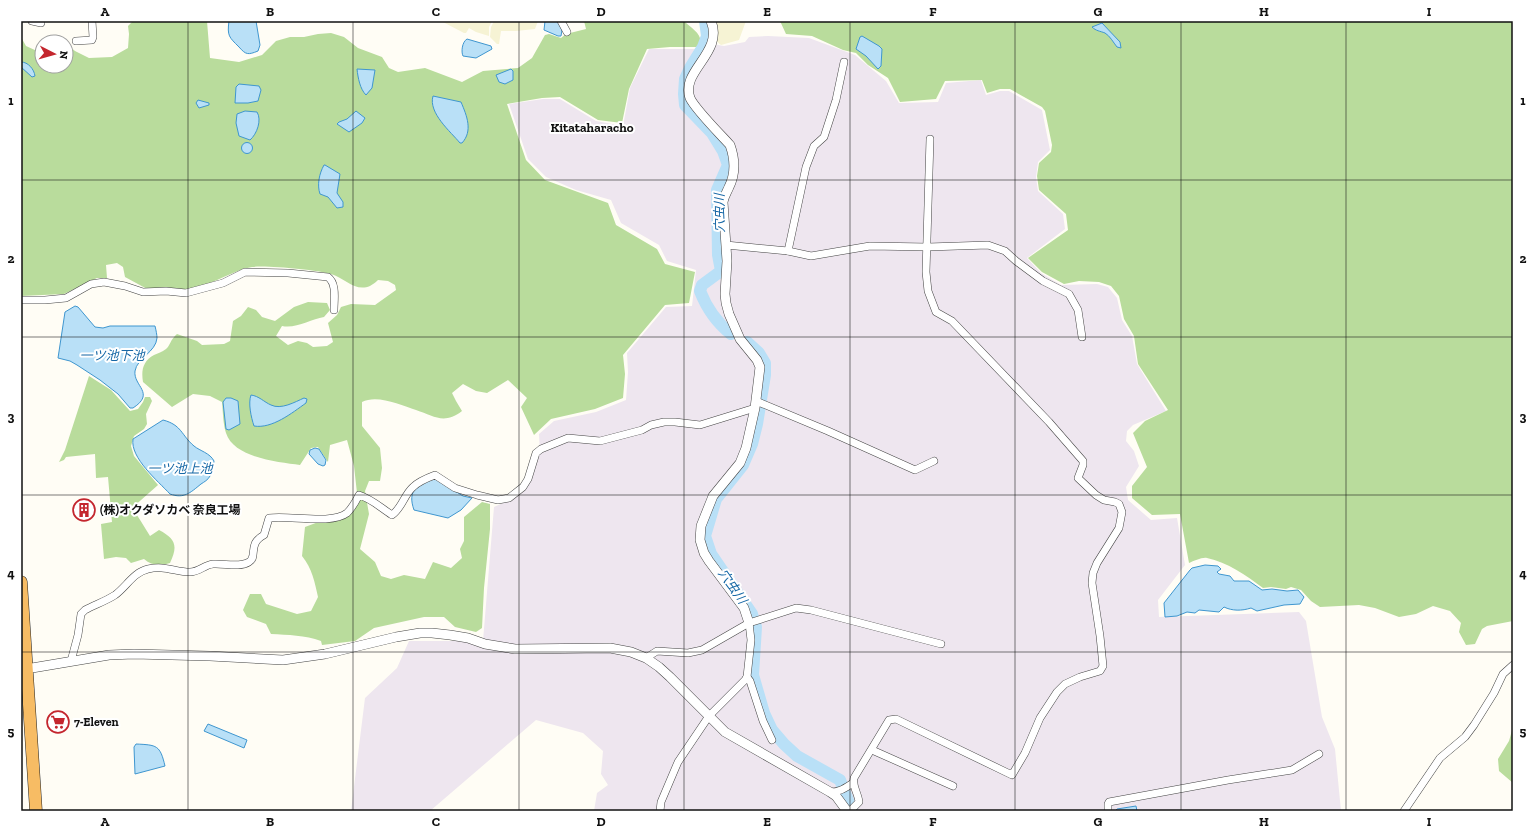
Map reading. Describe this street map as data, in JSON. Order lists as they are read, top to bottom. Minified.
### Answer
{"districts":["Kitataharacho"],"water":["穴虫川","一ツ池下池","一ツ池上池"],"places":{"building":["(株)オクダソカベ 奈良工場"],"supermarket":["7-Eleven"]},"north":"right","grid":{"columns":["A","B","C","D","E","F","G","H","I"],"rows":["1","2","3","4","5"]}}
